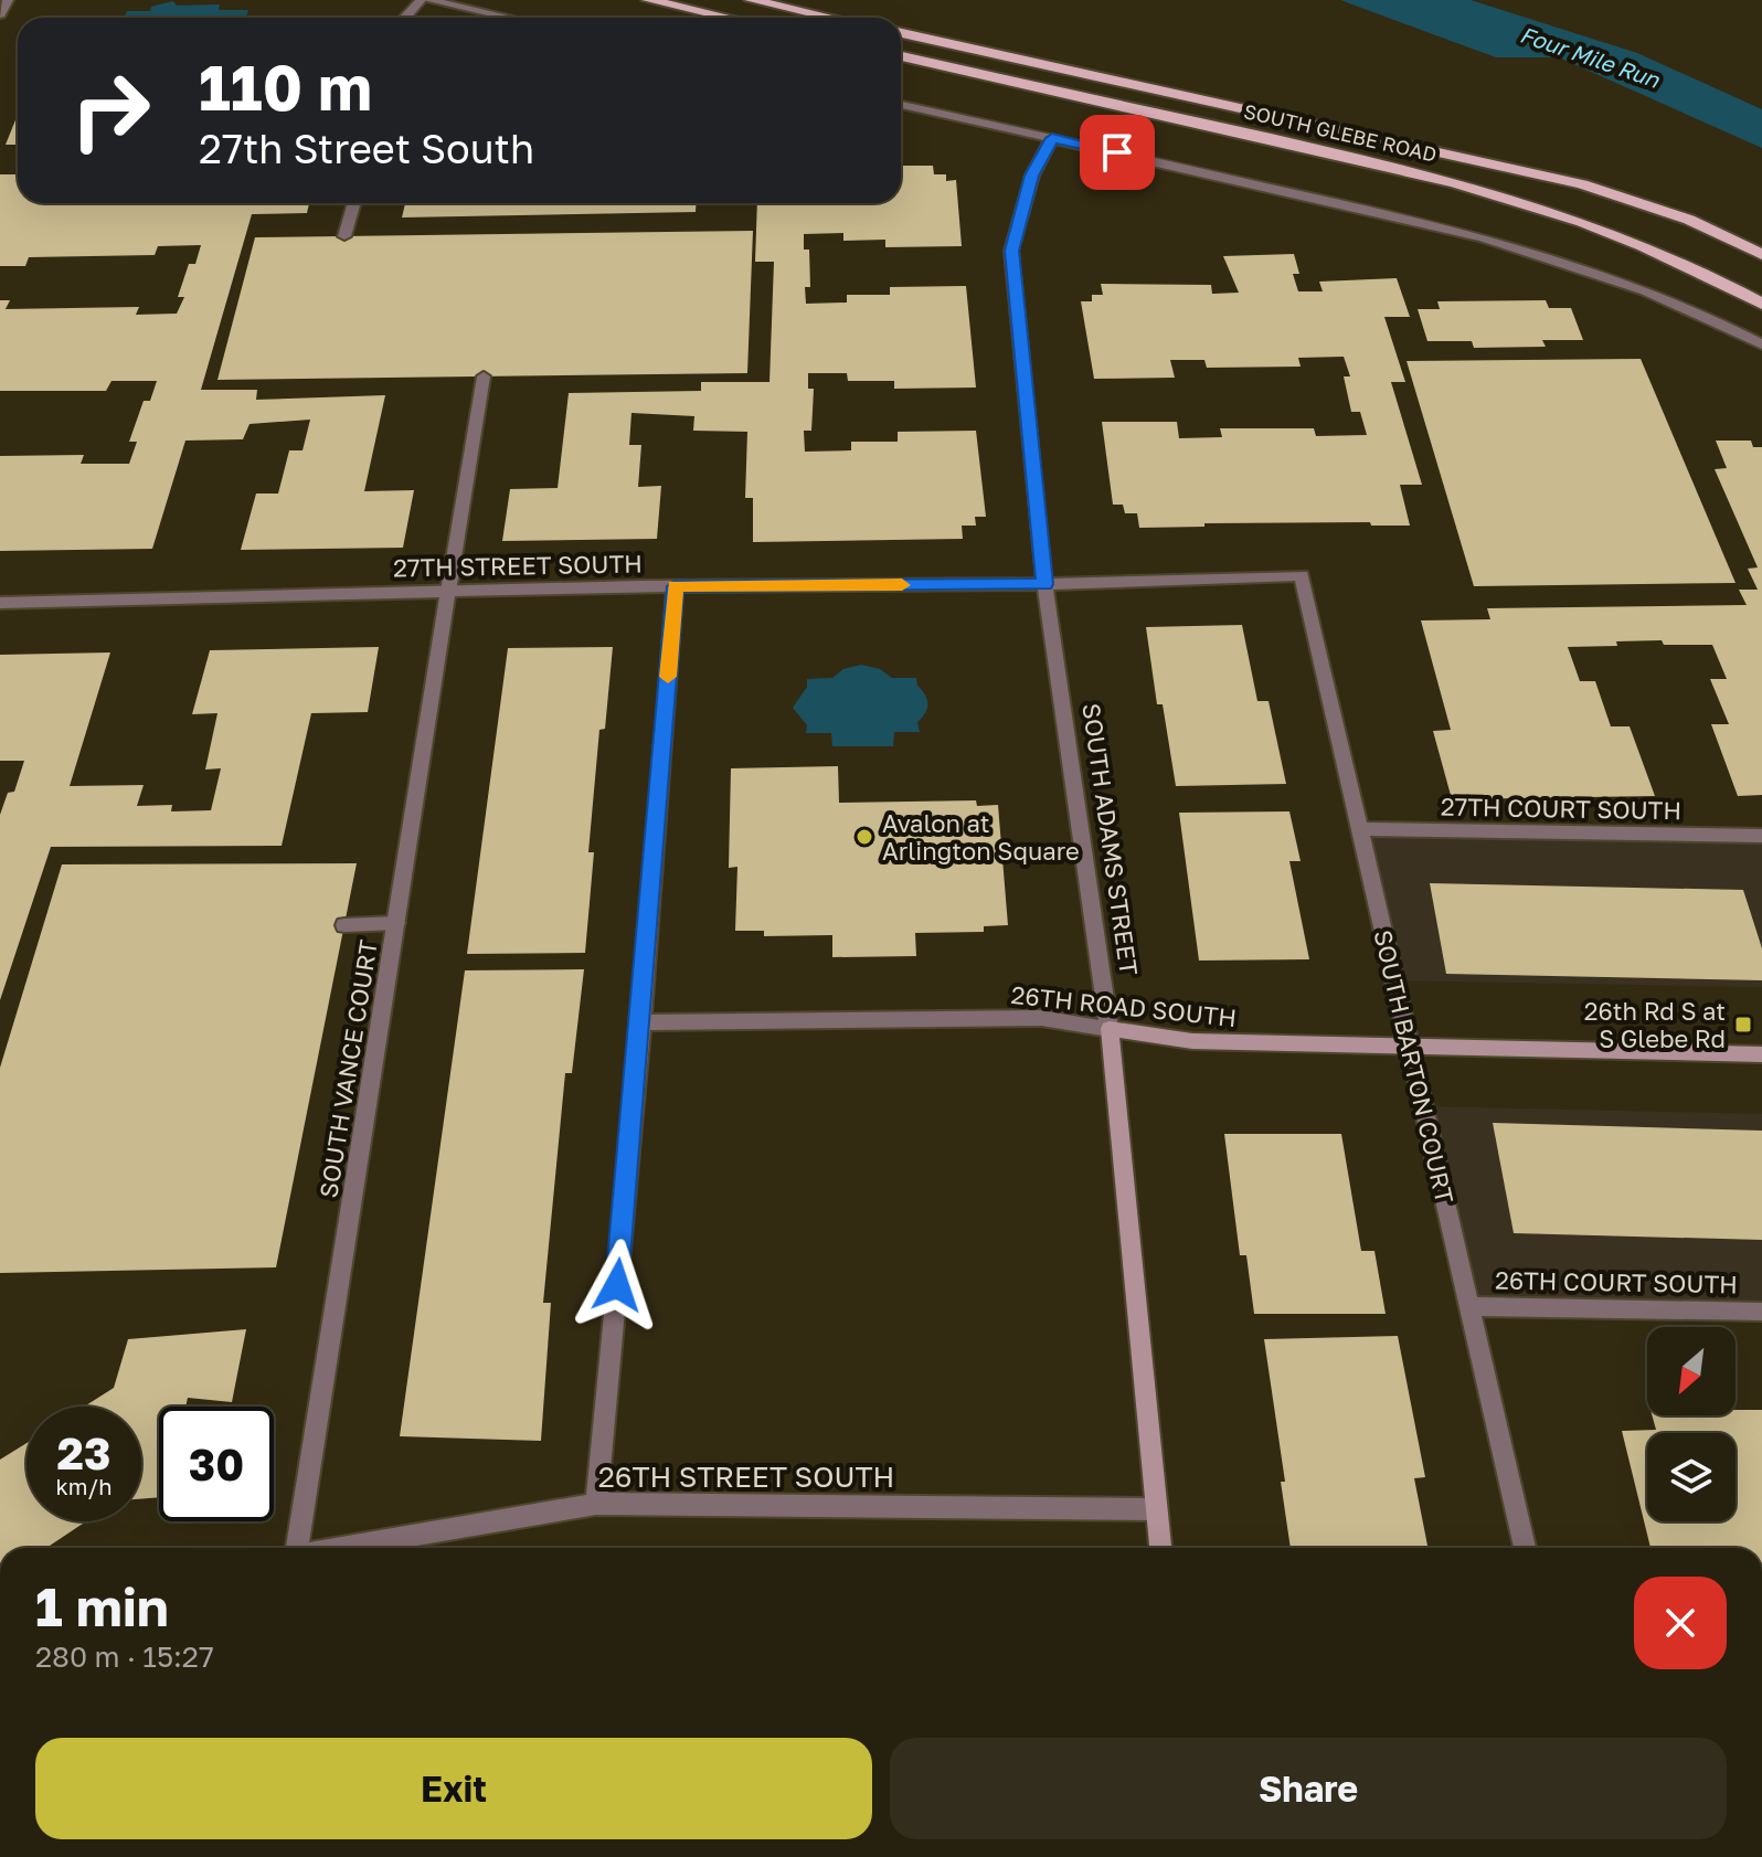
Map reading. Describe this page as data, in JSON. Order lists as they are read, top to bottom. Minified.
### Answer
{"streets":{"main road":["SOUTH GLEBE ROAD"],"street":["27TH STREET SOUTH","27TH COURT SOUTH","SOUTH ADAMS STREET","26TH ROAD SOUTH","SOUTH BARTON COURT","SOUTH VANCE COURT","26TH COURT SOUTH","26TH STREET SOUTH"]},"crossings":[["27TH STREET SOUTH","SOUTH ADAMS STREET"],["27TH STREET SOUTH","SOUTH BARTON COURT"],["27TH STREET SOUTH","SOUTH VANCE COURT"],["27TH COURT SOUTH","SOUTH BARTON COURT"],["SOUTH ADAMS STREET","26TH ROAD SOUTH"],["SOUTH ADAMS STREET","26TH STREET SOUTH"],["26TH ROAD SOUTH","SOUTH BARTON COURT"],["SOUTH BARTON COURT","26TH COURT SOUTH"]],"water":["Four Mile Run"],"places":{"other":["Avalon at Arlington Square"],"transit":["26th Rd S at S Glebe Rd"]},"north":"bottom left","page":{"turn":["110 m","27th Street South"],"speed":"23 km/h","limit":"30","heading":["1 min","280 m · 15:27"],"buttons":["Exit","Share"]}}
